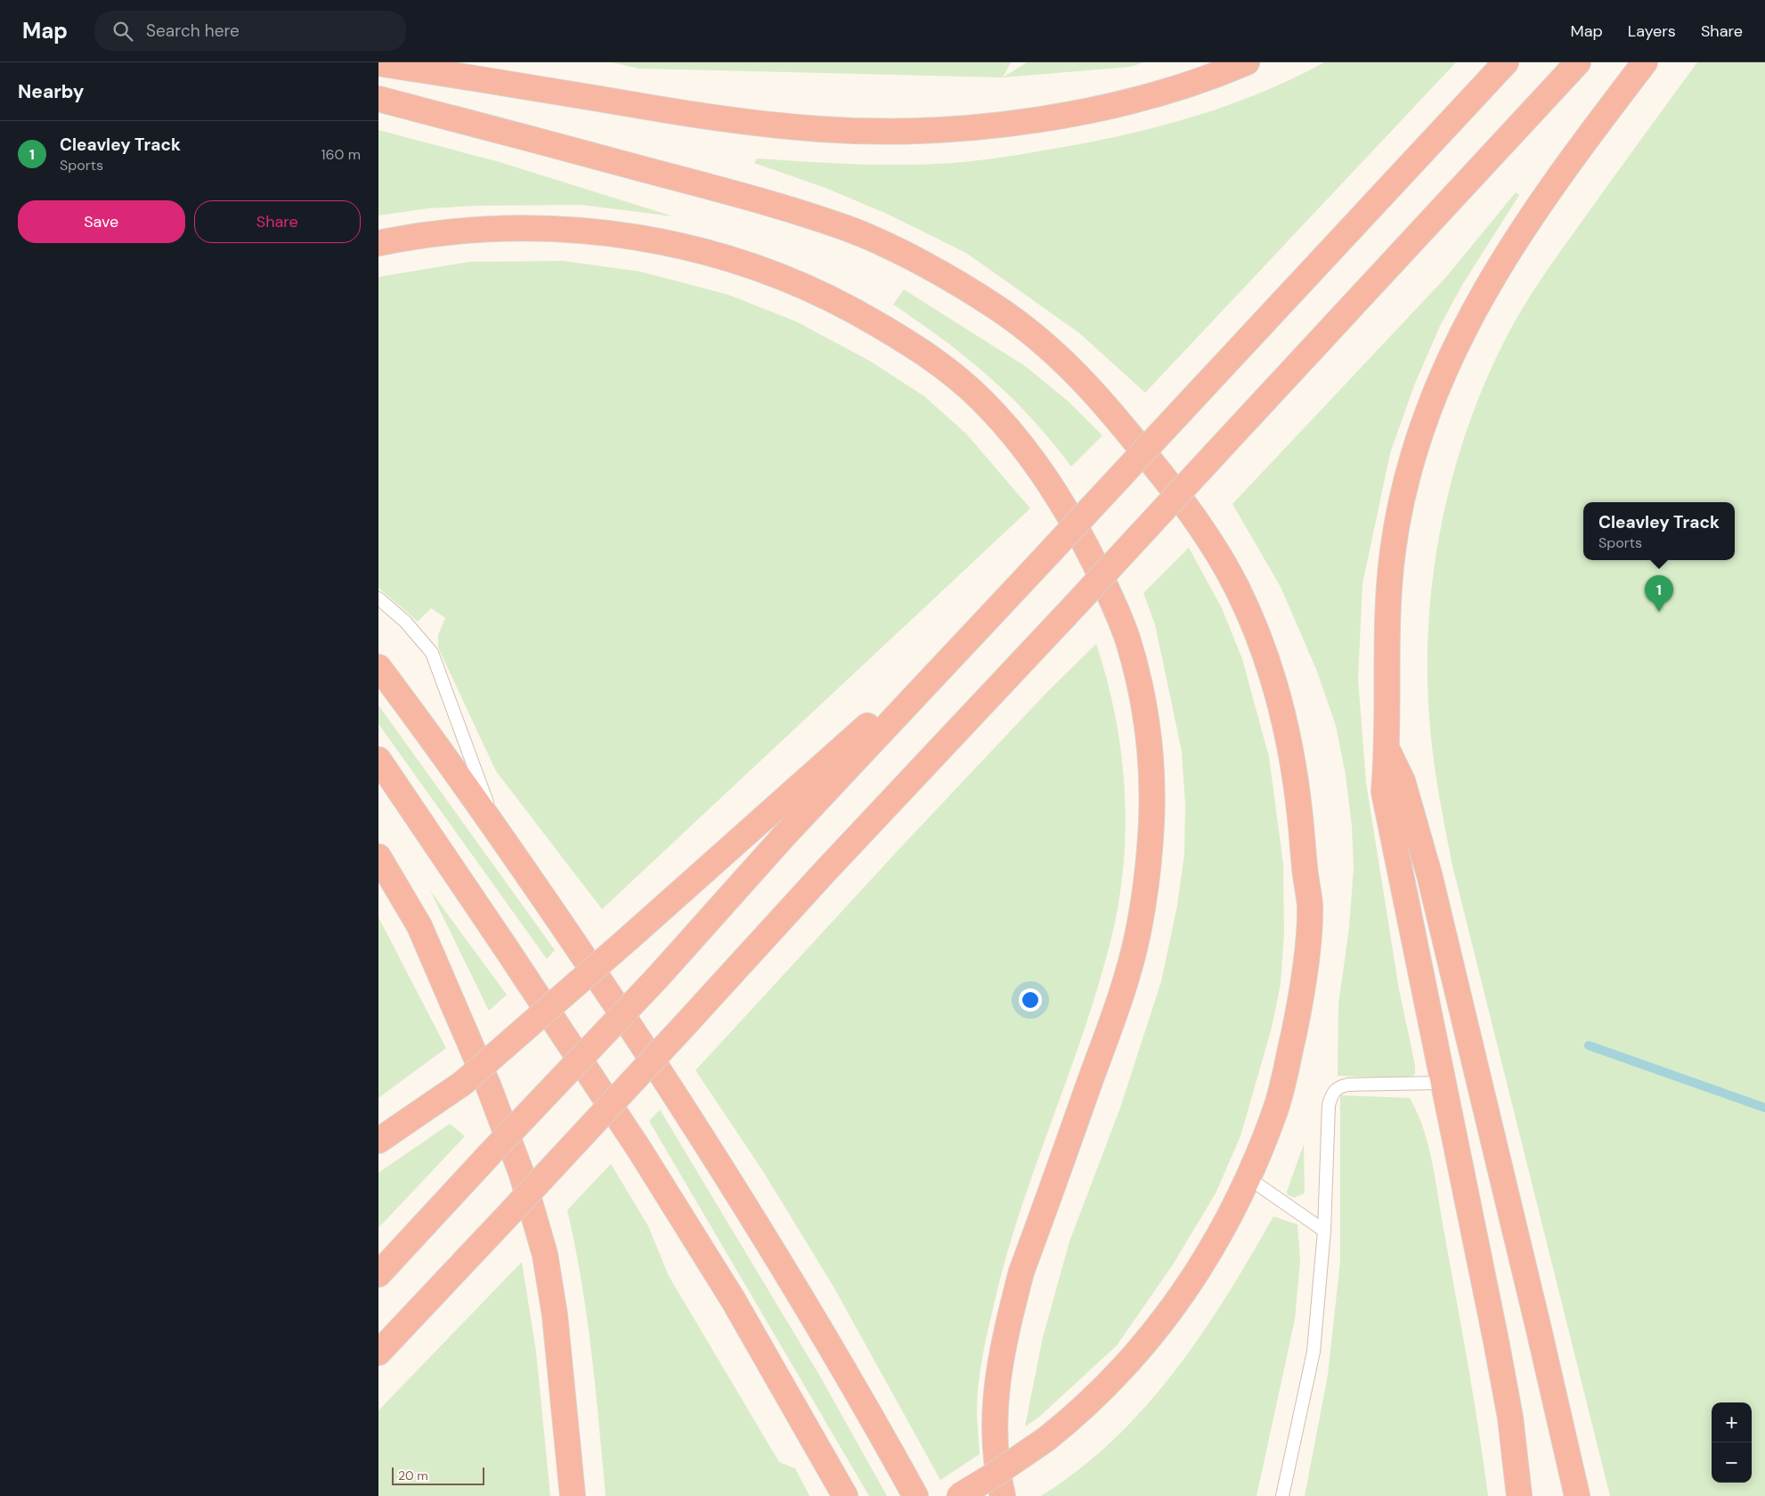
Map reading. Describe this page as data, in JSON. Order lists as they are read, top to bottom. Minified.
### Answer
{"scale_bar":"20 m","page":{"header":"Map","search":"Search here","nav":["Map","Layers","Share"],"heading":"Nearby","list":[{"mark":"1","name":"Cleavley Track","note":"Sports","value":"160 m"}],"buttons":["Save","Share"],"popup":["Cleavley Track","Sports"],"pins":"1","map_buttons":["+","−"],"scale":"20 m"}}
